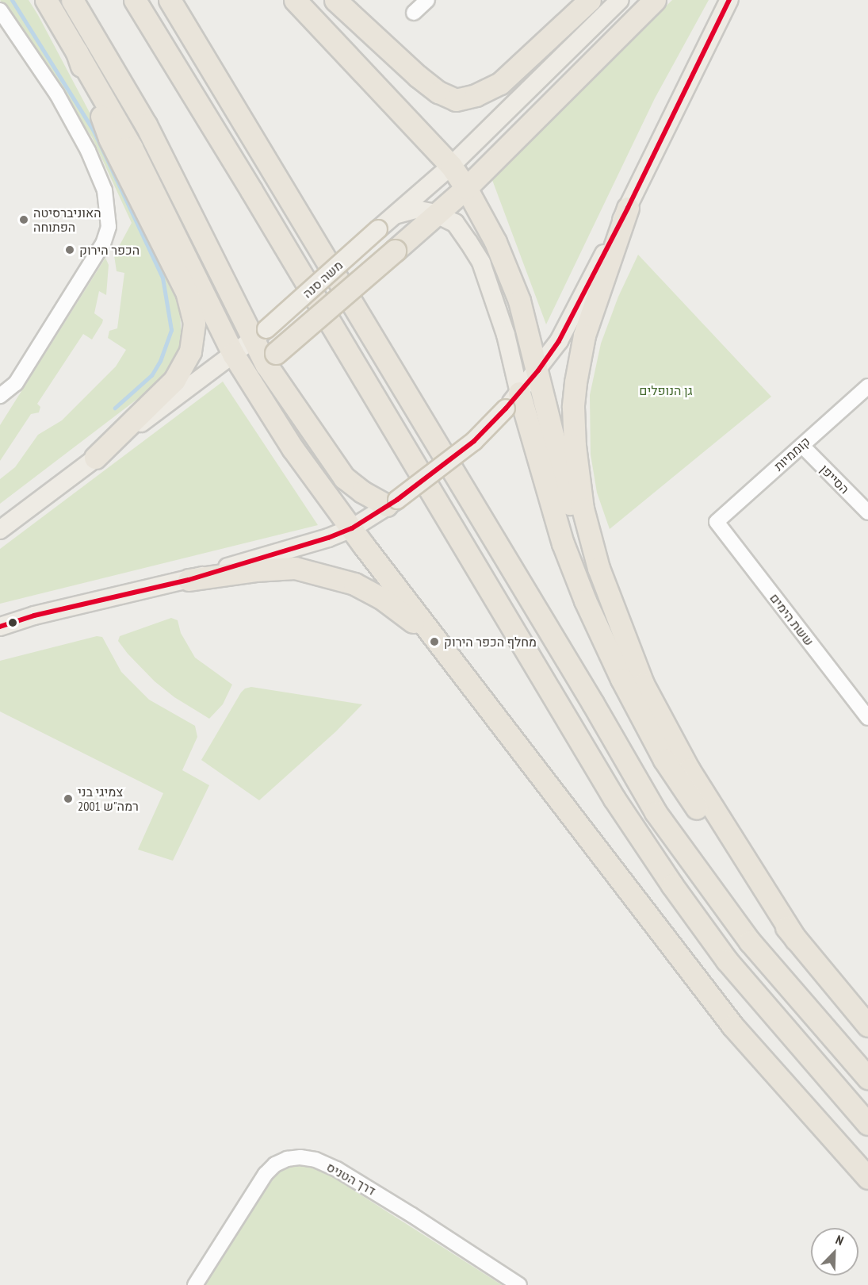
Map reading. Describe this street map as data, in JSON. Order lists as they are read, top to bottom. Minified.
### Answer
{"streets":{"main road":["משה סנה"],"street":["קוממיות","הסייפן","ששת הימים","דרך הטניס"]},"crossings":[["קוממיות","הסייפן"],["קוממיות","ששת הימים"]],"parks":["גן הנופלים"],"places":["האוניברסיטה הפתוחה","הכפר הירוק","מחלף הכפר הירוק","צמיגי בני 2001 רמה\"ש"],"north":"top right"}
